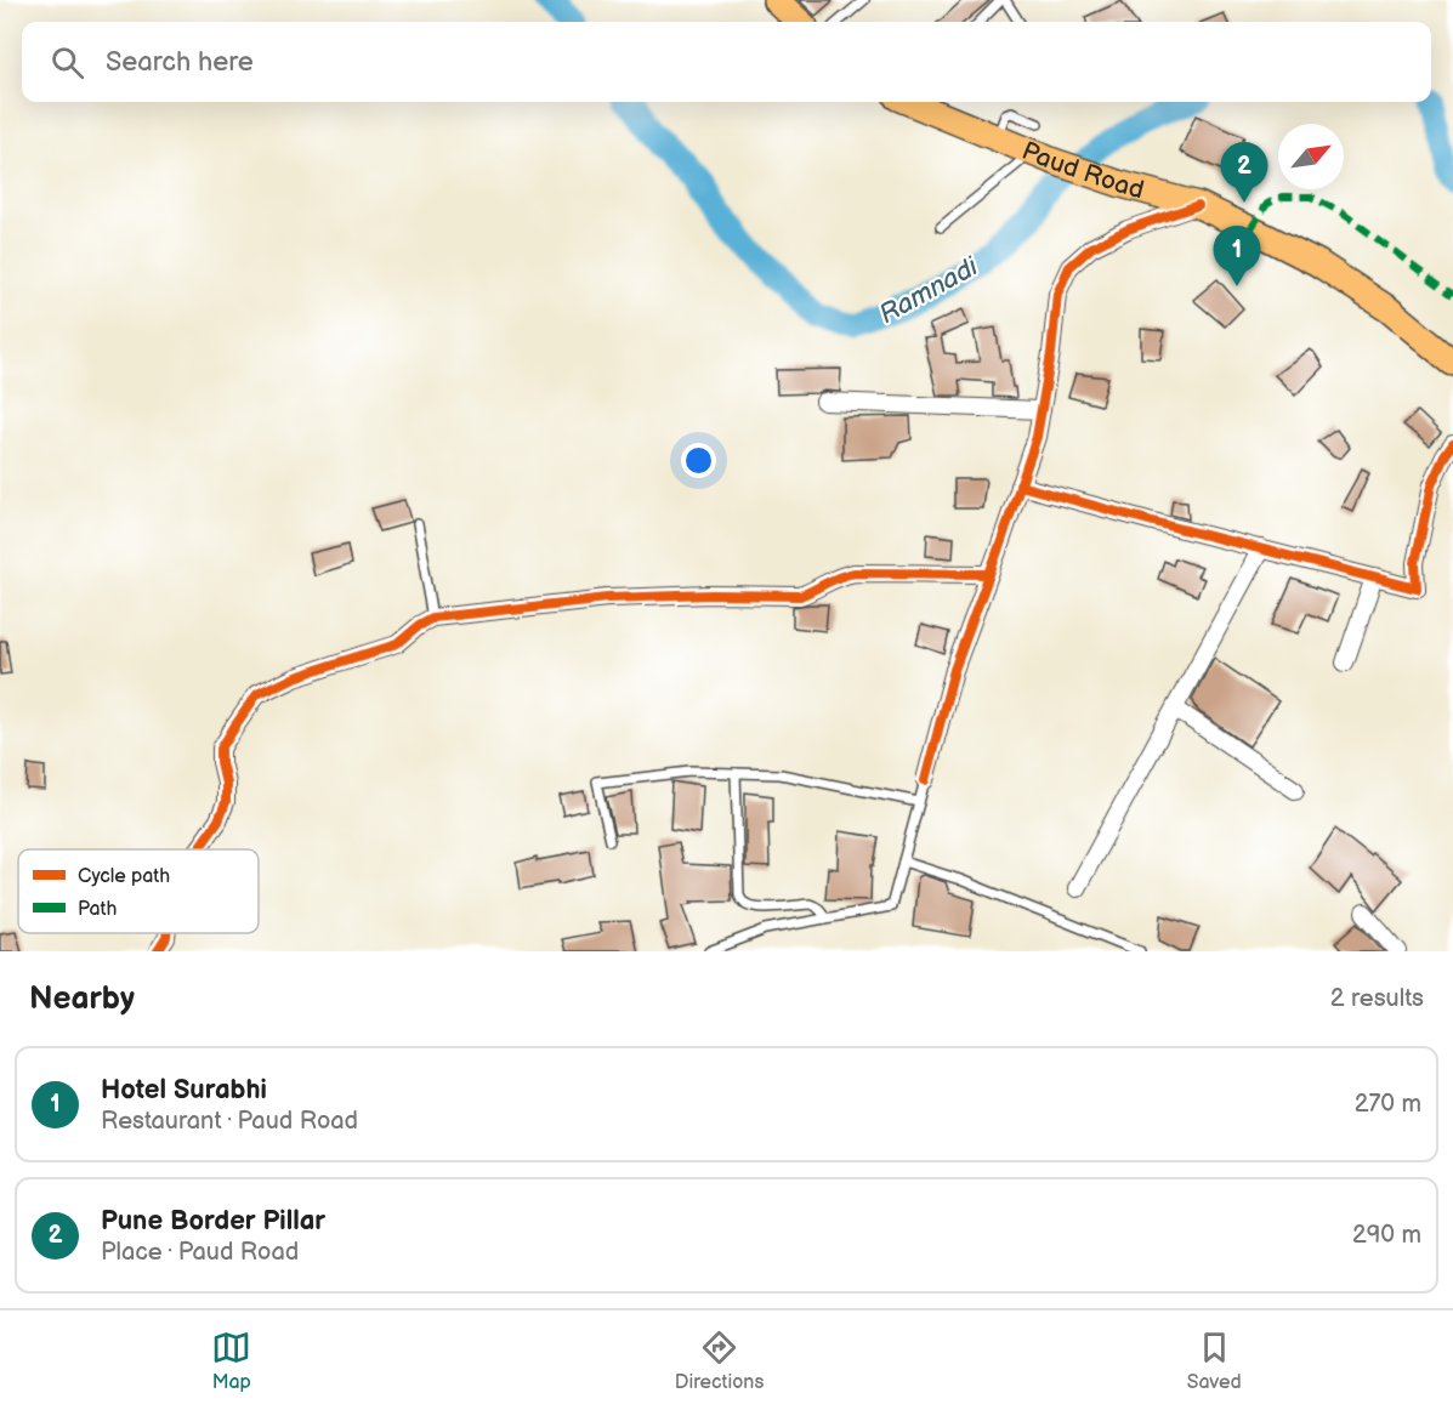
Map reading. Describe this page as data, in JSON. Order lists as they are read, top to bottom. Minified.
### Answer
{"streets":{"main road":["Paud Road"]},"water":["Ramnadi"],"legend":["Cycle path","Path"],"north":"top right","page":{"search":"Search here","pins":["2","1"],"heading":["Nearby","2 results"],"list":[{"mark":"1","name":"Hotel Surabhi","note":"Restaurant · Paud Road","value":"270 m"},{"mark":"2","name":"Pune Border Pillar","note":"Place · Paud Road","value":"290 m"}],"nav":["Map","Directions","Saved"]}}
